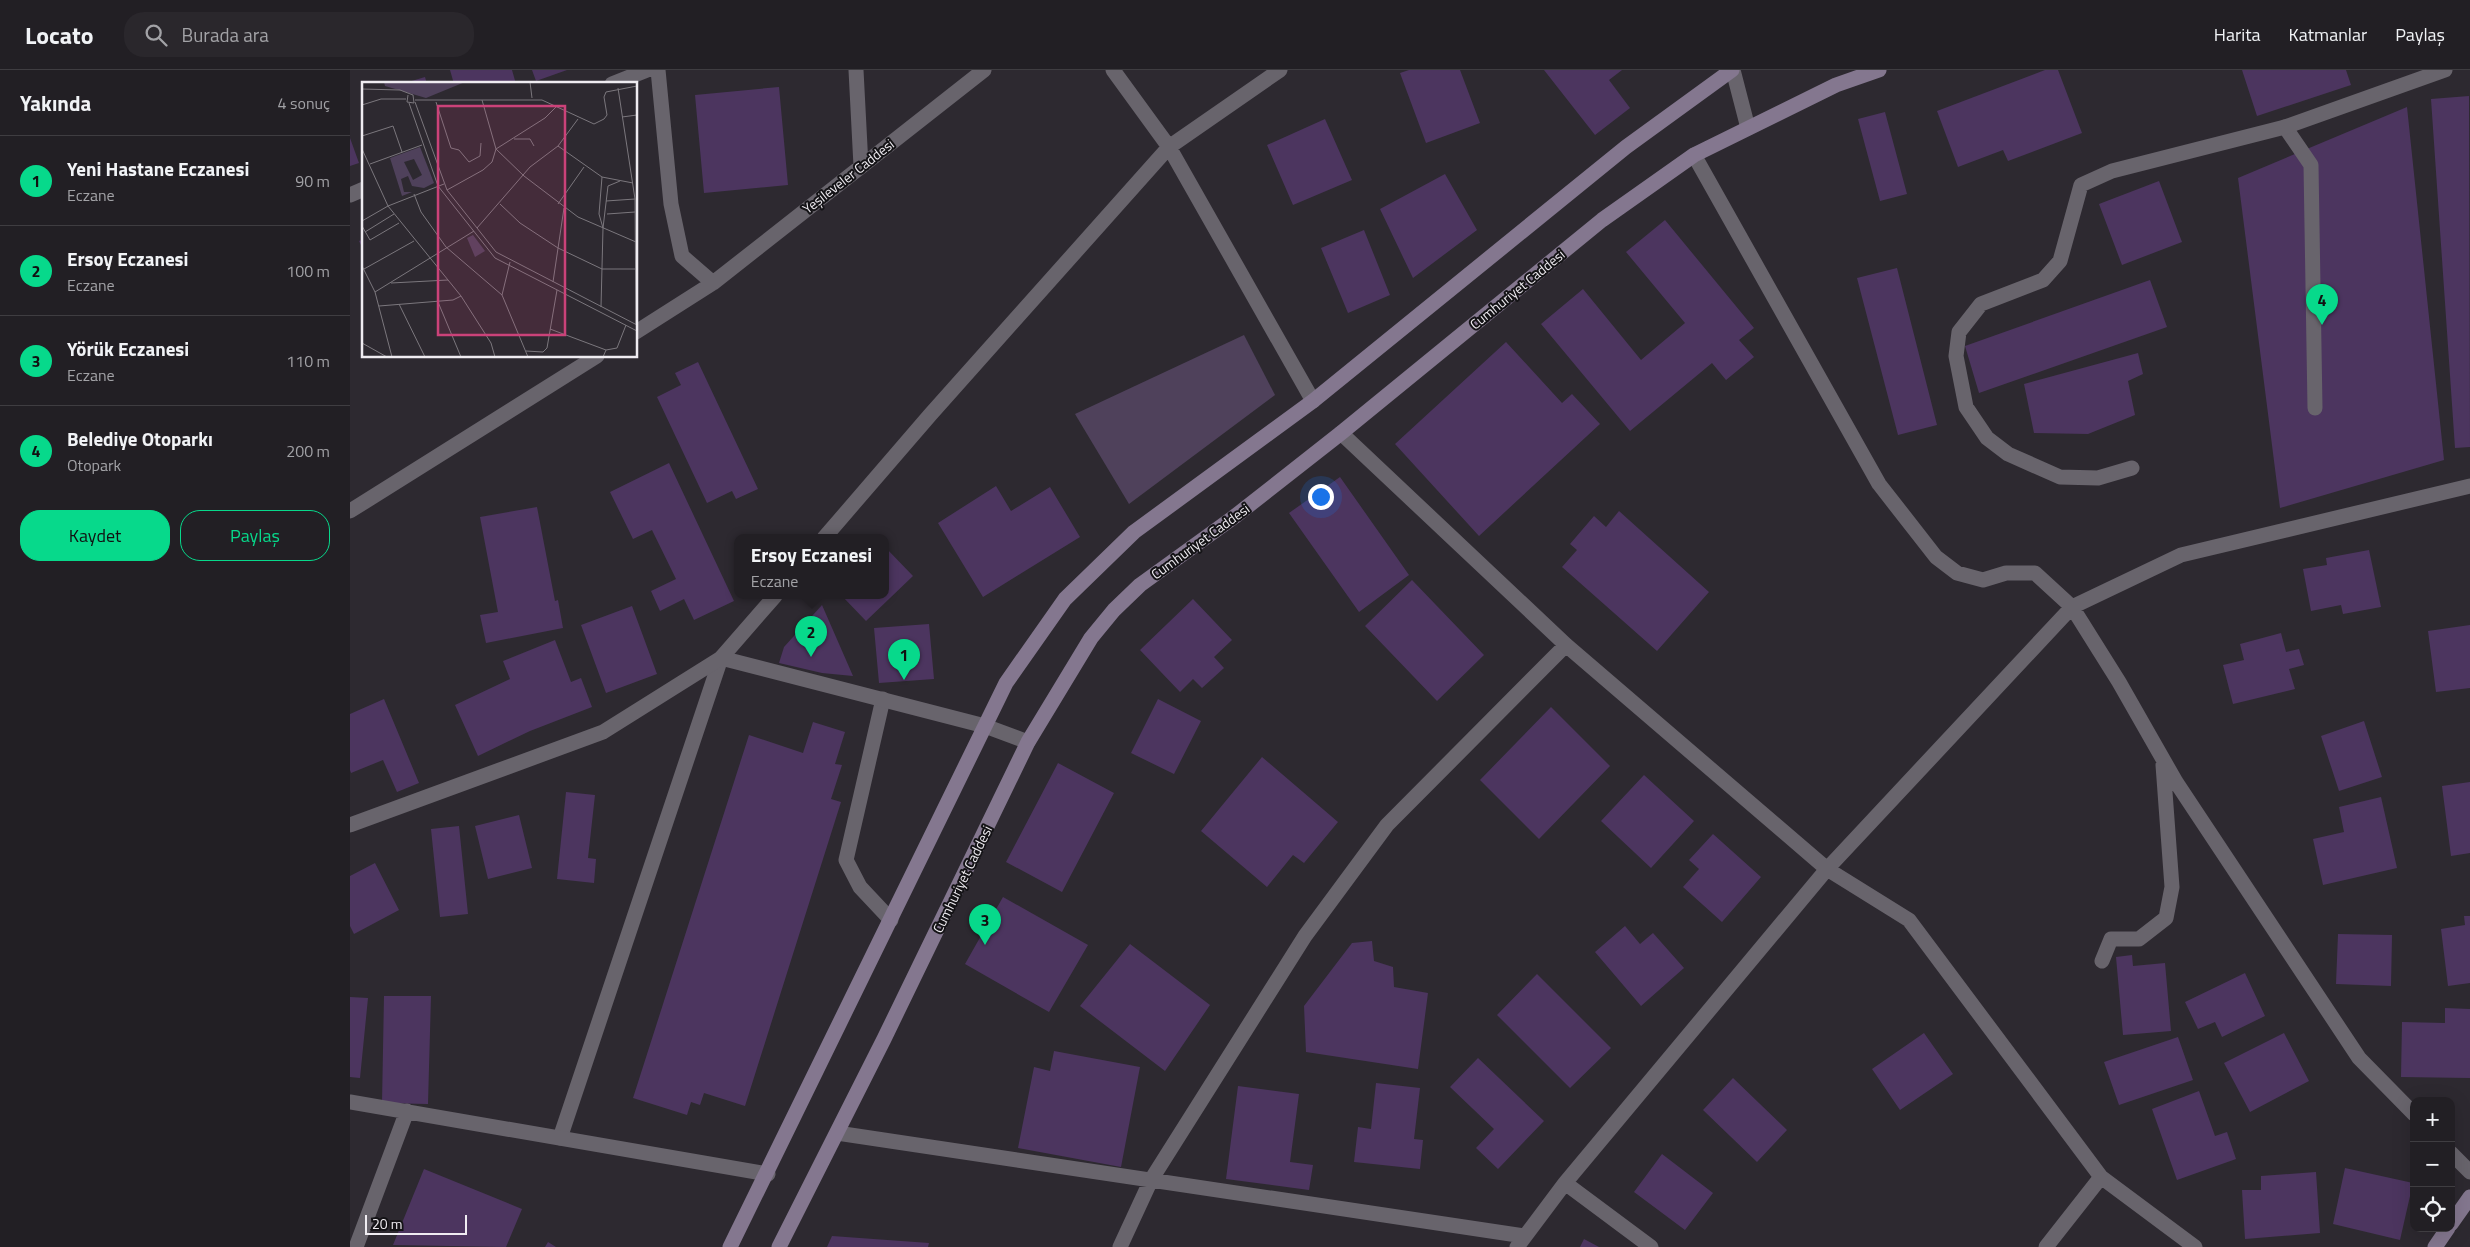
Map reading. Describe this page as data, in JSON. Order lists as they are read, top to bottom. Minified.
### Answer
{"streets":{"main road":["Cumhuriyet Caddesi"],"street":["Yeşileveler Caddesi"]},"scale_bar":"20 m","page":{"header":"Locato","search":"Burada ara","nav":["Harita","Katmanlar","Paylaş"],"heading":["Yakında","4 sonuç"],"list":[{"mark":"1","name":"Yeni Hastane Eczanesi","note":"Eczane","value":"90 m"},{"mark":"2","name":"Ersoy Eczanesi","note":"Eczane","value":"100 m"},{"mark":"3","name":"Yörük Eczanesi","note":"Eczane","value":"110 m"},{"mark":"4","name":"Belediye Otoparkı","note":"Otopark","value":"200 m"}],"pins":["4","2","1","3"],"buttons":["Kaydet","Paylaş"],"popup":["Ersoy Eczanesi","Eczane"],"map_buttons":["+","−"],"scale":"20 m"}}
